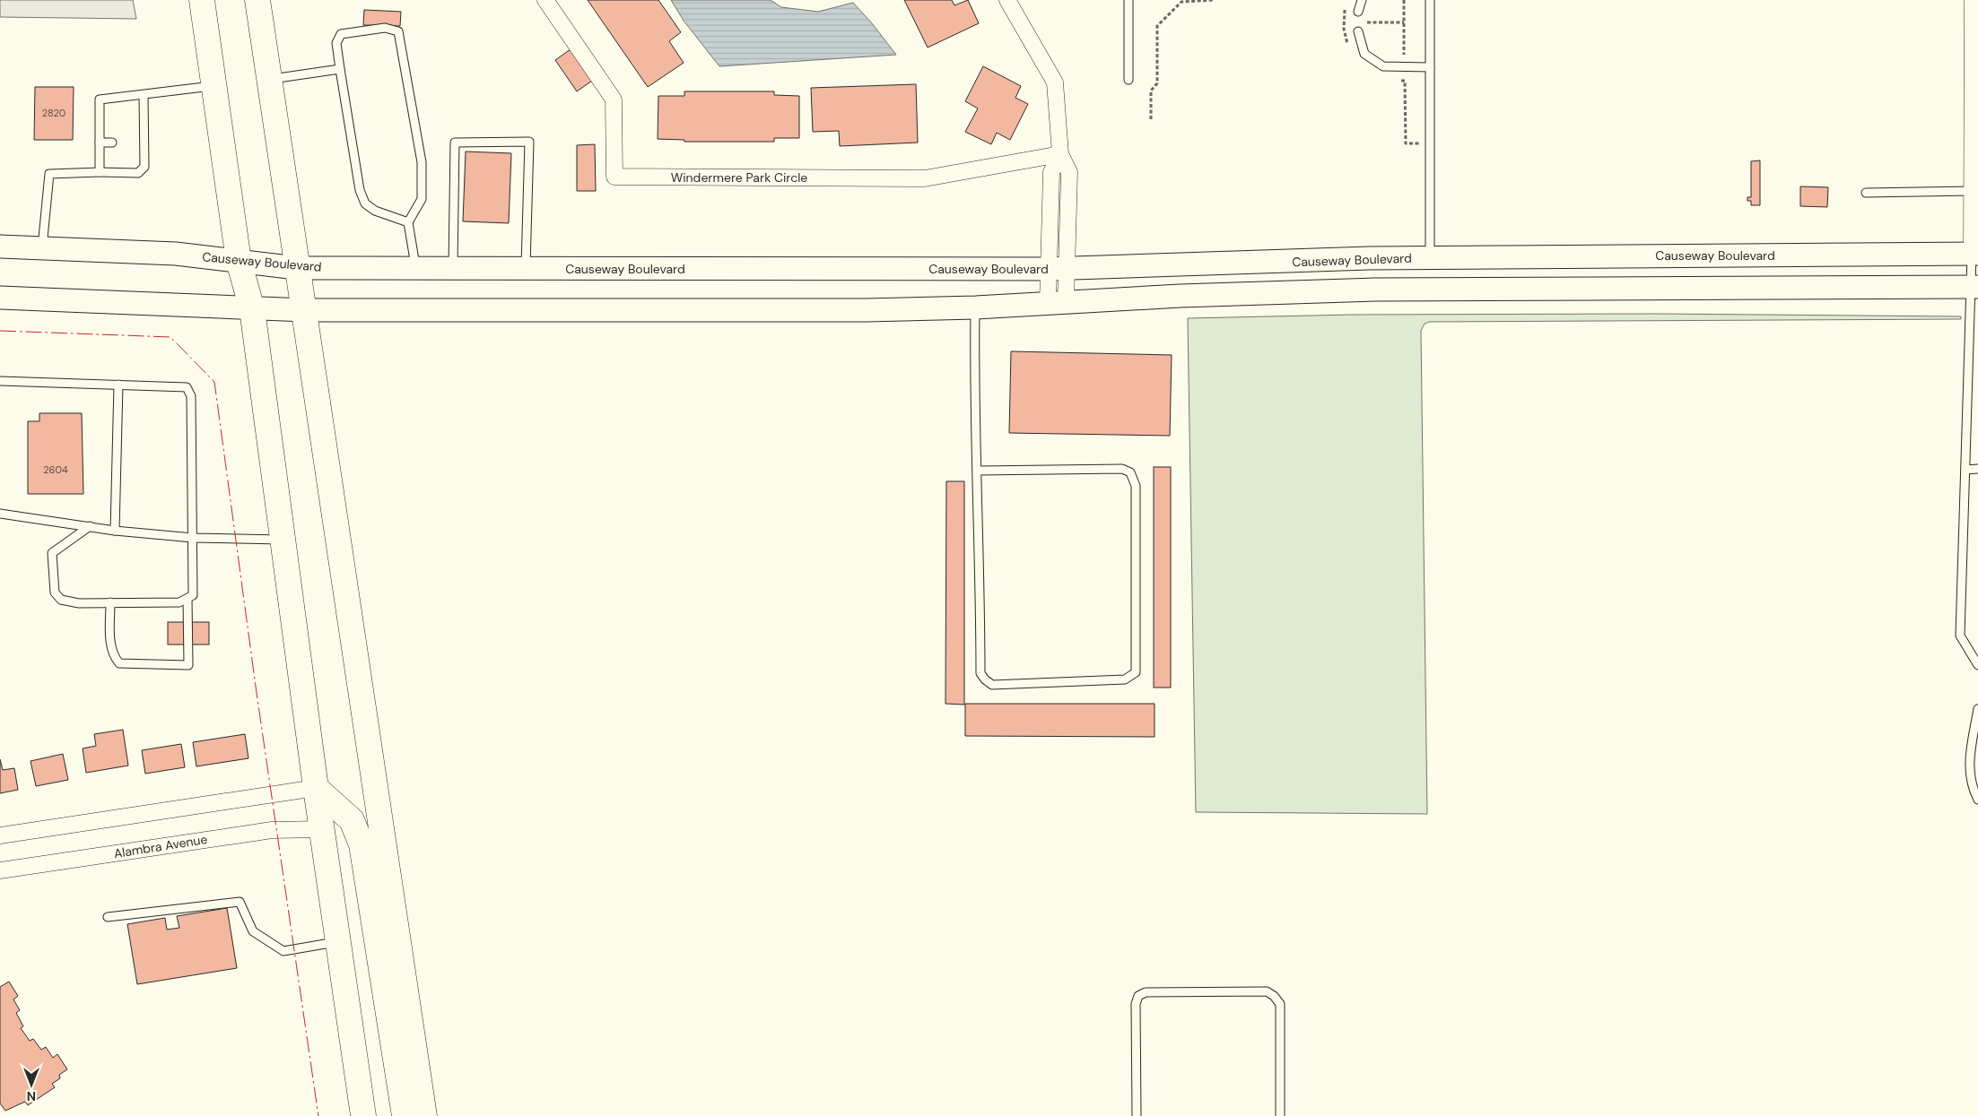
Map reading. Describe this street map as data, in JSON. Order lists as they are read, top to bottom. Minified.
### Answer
{"streets":{"main road":["Causeway Boulevard"],"street":["Windermere Park Circle","Alambra Avenue"]},"house_numbers":["2820","2604"],"north":"bottom"}
